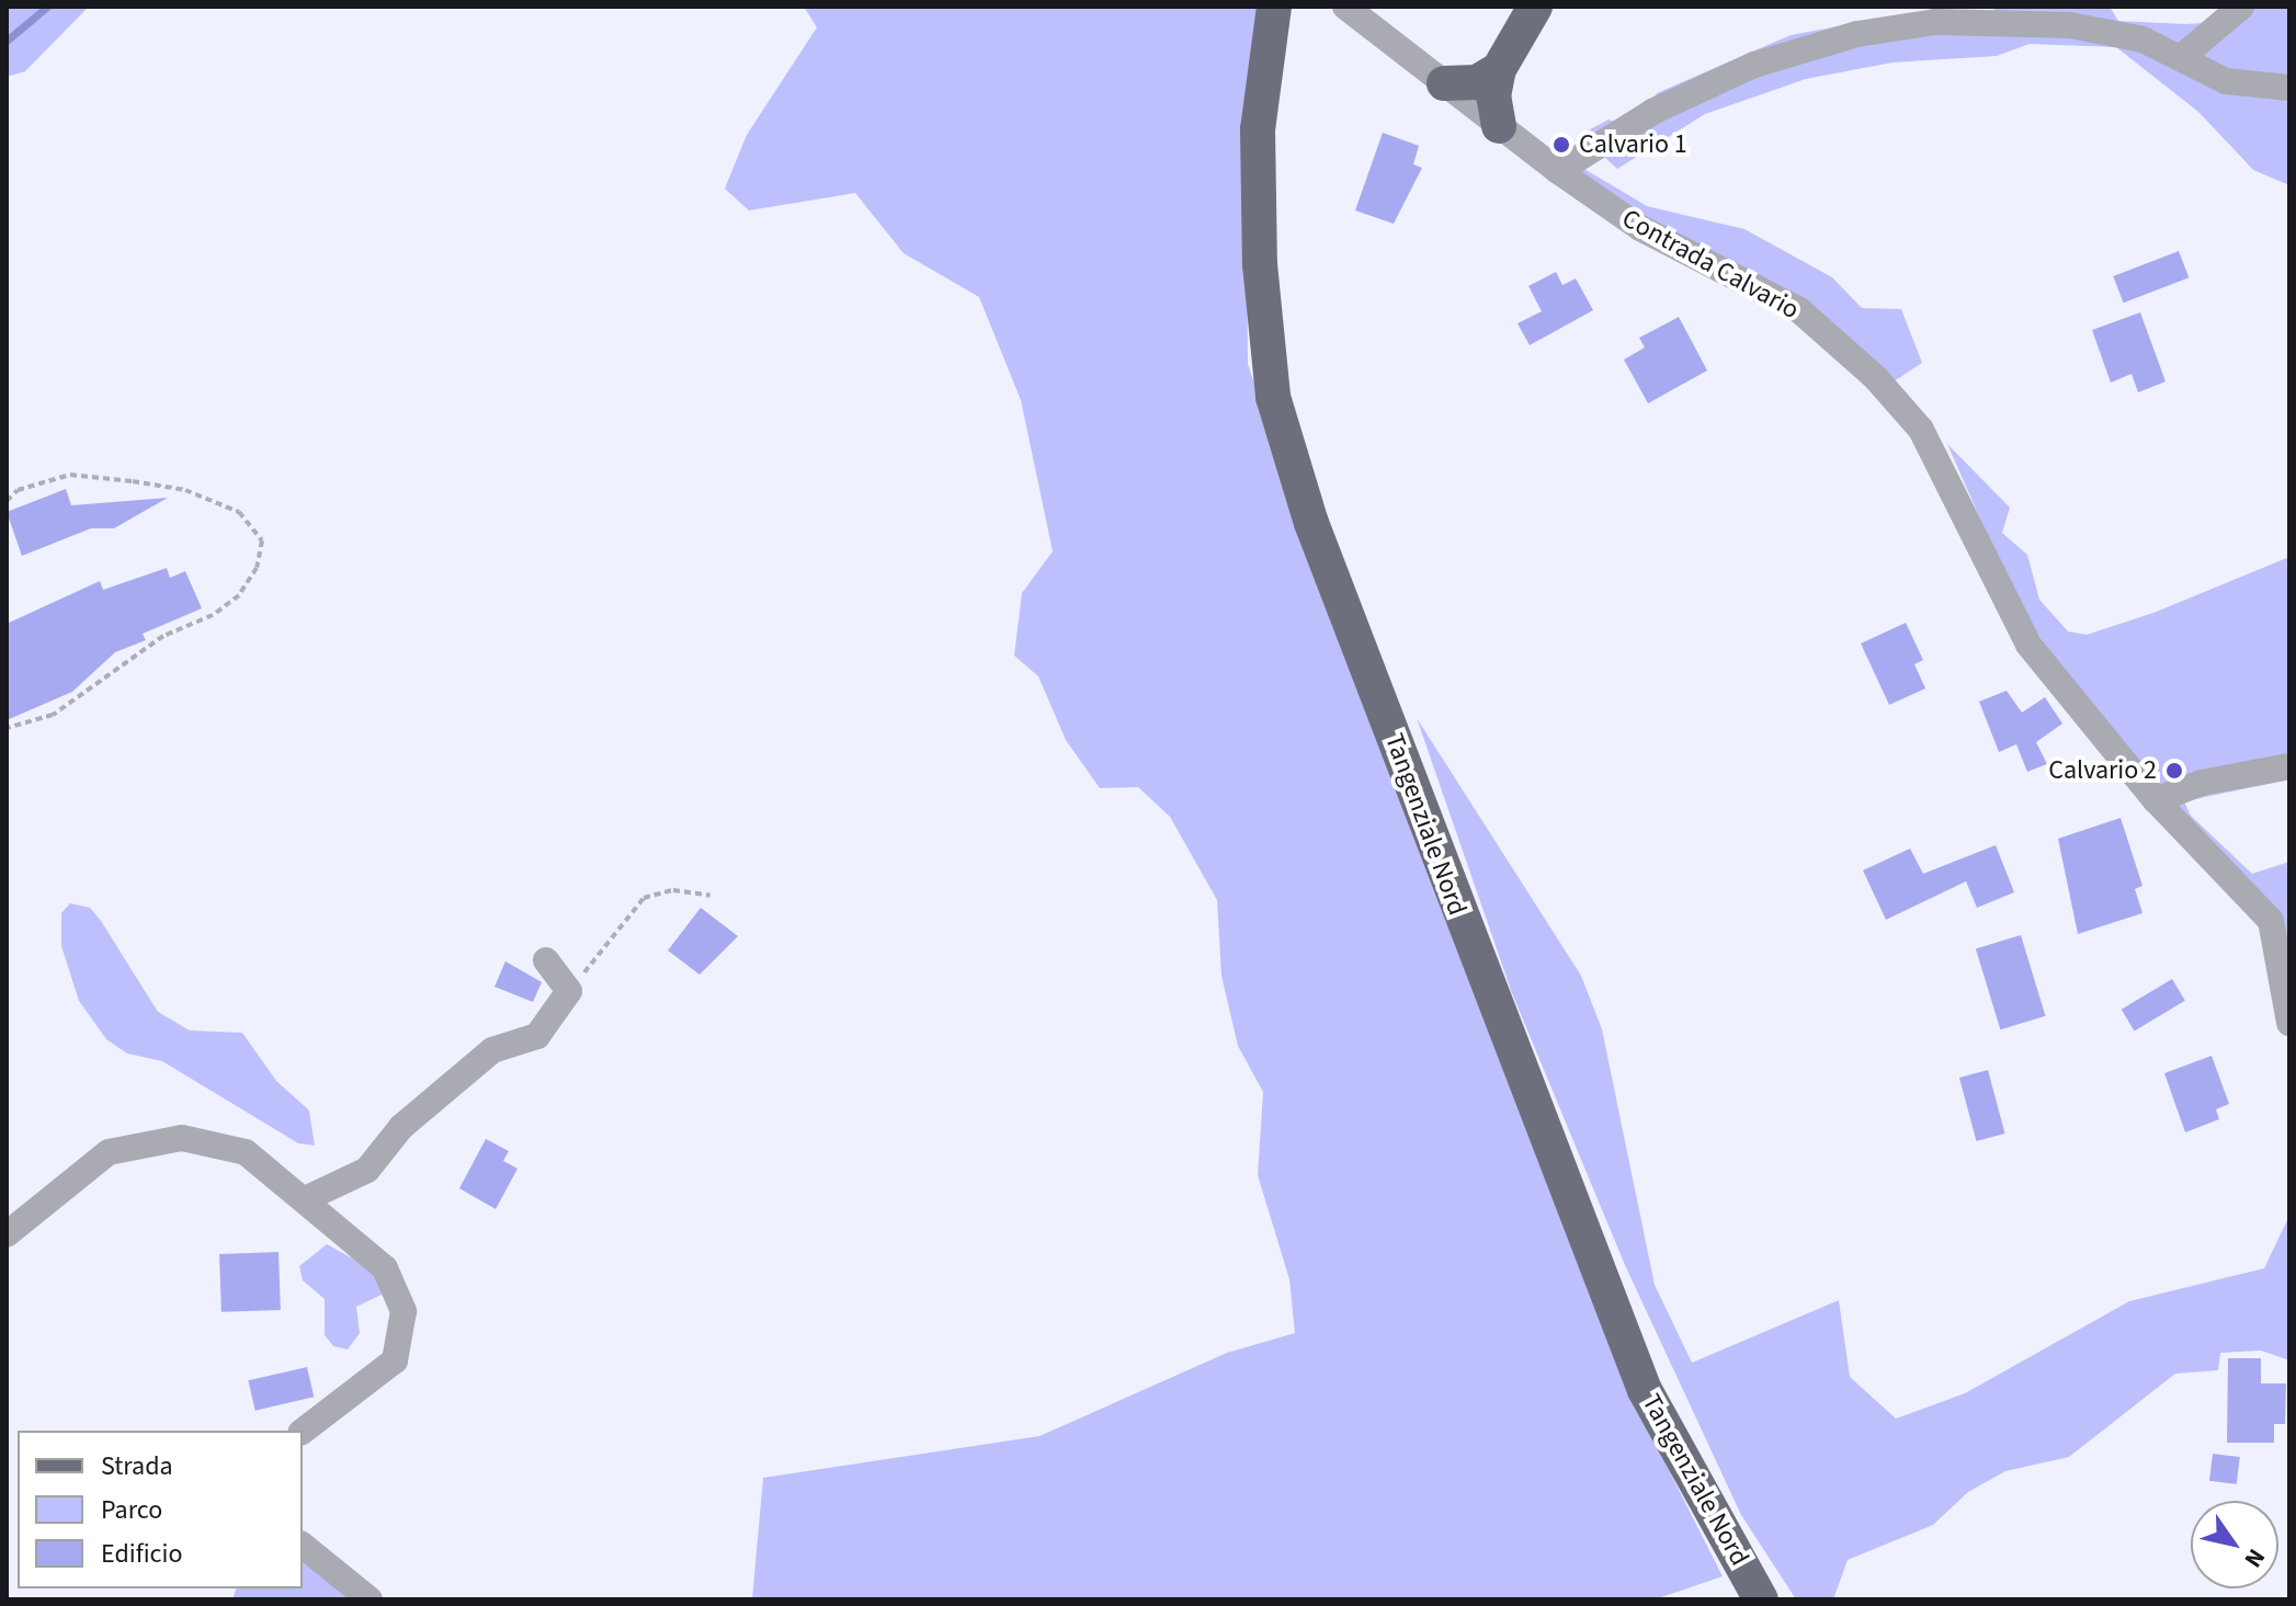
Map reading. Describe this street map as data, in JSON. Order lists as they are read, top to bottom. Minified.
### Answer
{"streets":{"main road":["Tangenziale Nord"],"street":["Contrada Calvario"]},"places":["Calvario 1","Calvario 2"],"legend":["Strada","Parco","Edificio"],"north":"bottom right"}
